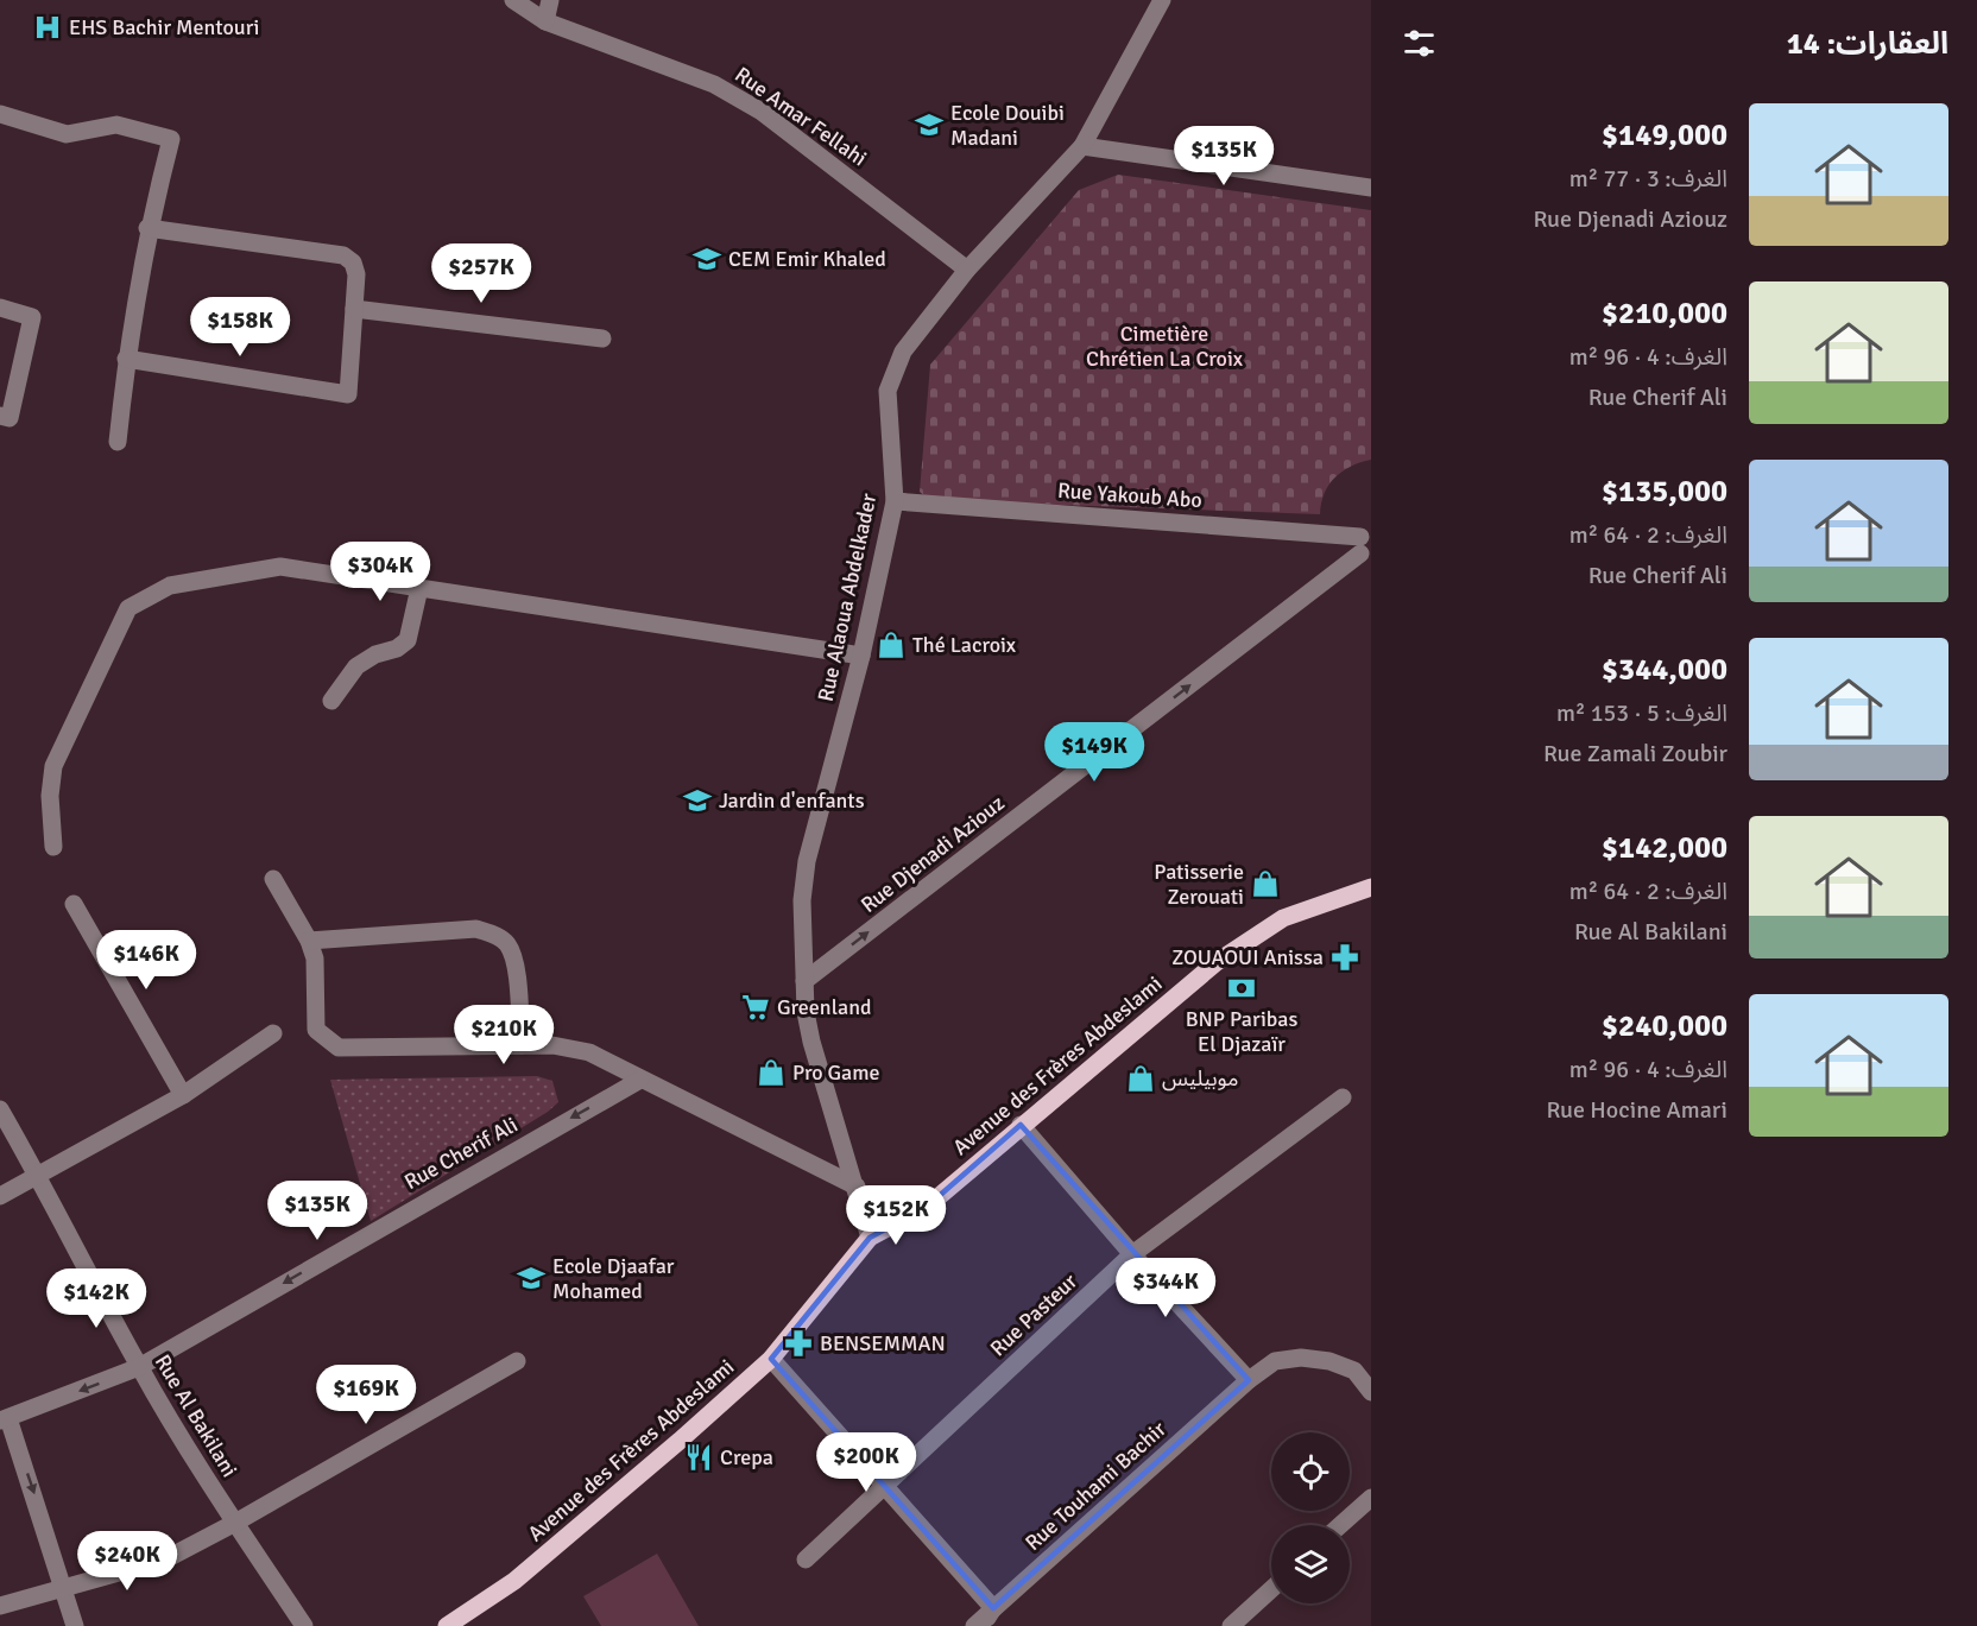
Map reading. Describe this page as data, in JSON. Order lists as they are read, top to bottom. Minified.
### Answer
{"streets":{"main road":["Avenue des Frères Abdeslami"],"street":["Rue Amar Fellahi","Rue Yakoub Abo","Rue Alaoua Abdelkader","Rue Djenadi Aziouz","Rue Cherif Ali","Rue Pasteur","Rue Al Bakilani","Rue Touhami Bachir"]},"crossings":[["Rue Amar Fellahi","Rue Alaoua Abdelkader"],["Rue Yakoub Abo","Rue Alaoua Abdelkader"],["Rue Yakoub Abo","Rue Djenadi Aziouz"],["Rue Alaoua Abdelkader","Rue Djenadi Aziouz"],["Rue Alaoua Abdelkader","Avenue des Frères Abdeslami"],["Rue Cherif Ali","Rue Al Bakilani"]],"one_way":["Rue Djenadi Aziouz","Rue Cherif Ali"],"parks":["Cimetière Chrétien La Croix"],"places":{"hospital":["EHS Bachir Mentouri"],"school or university":["Ecole Douibi Madani","CEM Emir Khaled","Jardin d'enfants","Ecole Djaafar Mohamed"],"shop":["Thé Lacroix","Patisserie Zerouati","Pro Game","موبيليس"],"pharmacy":["ZOUAOUI Anissa","BENSEMMAN"],"bank":["BNP Paribas El Djazaïr"],"supermarket":["Greenland"],"restaurant":["Crepa"]},"page":{"heading":"العقارات: 14","list":[{"name":"$149,000","note":"الغرف: 3 · 77 m² · Rue Djenadi Aziouz"},{"name":"$210,000","note":"الغرف: 4 · 96 m² · Rue Cherif Ali"},{"name":"$135,000","note":"الغرف: 2 · 64 m² · Rue Cherif Ali"},{"name":"$344,000","note":"الغرف: 5 · 153 m² · Rue Zamali Zoubir"},{"name":"$142,000","note":"الغرف: 2 · 64 m² · Rue Al Bakilani"},{"name":"$240,000","note":"الغرف: 4 · 96 m² · Rue Hocine Amari"}],"price":["$135K","$257K","$158K","$304K","$149K","$146K","$210K","$135K","$152K","$344K","$142K","$169K","$200K","$240K"]}}
